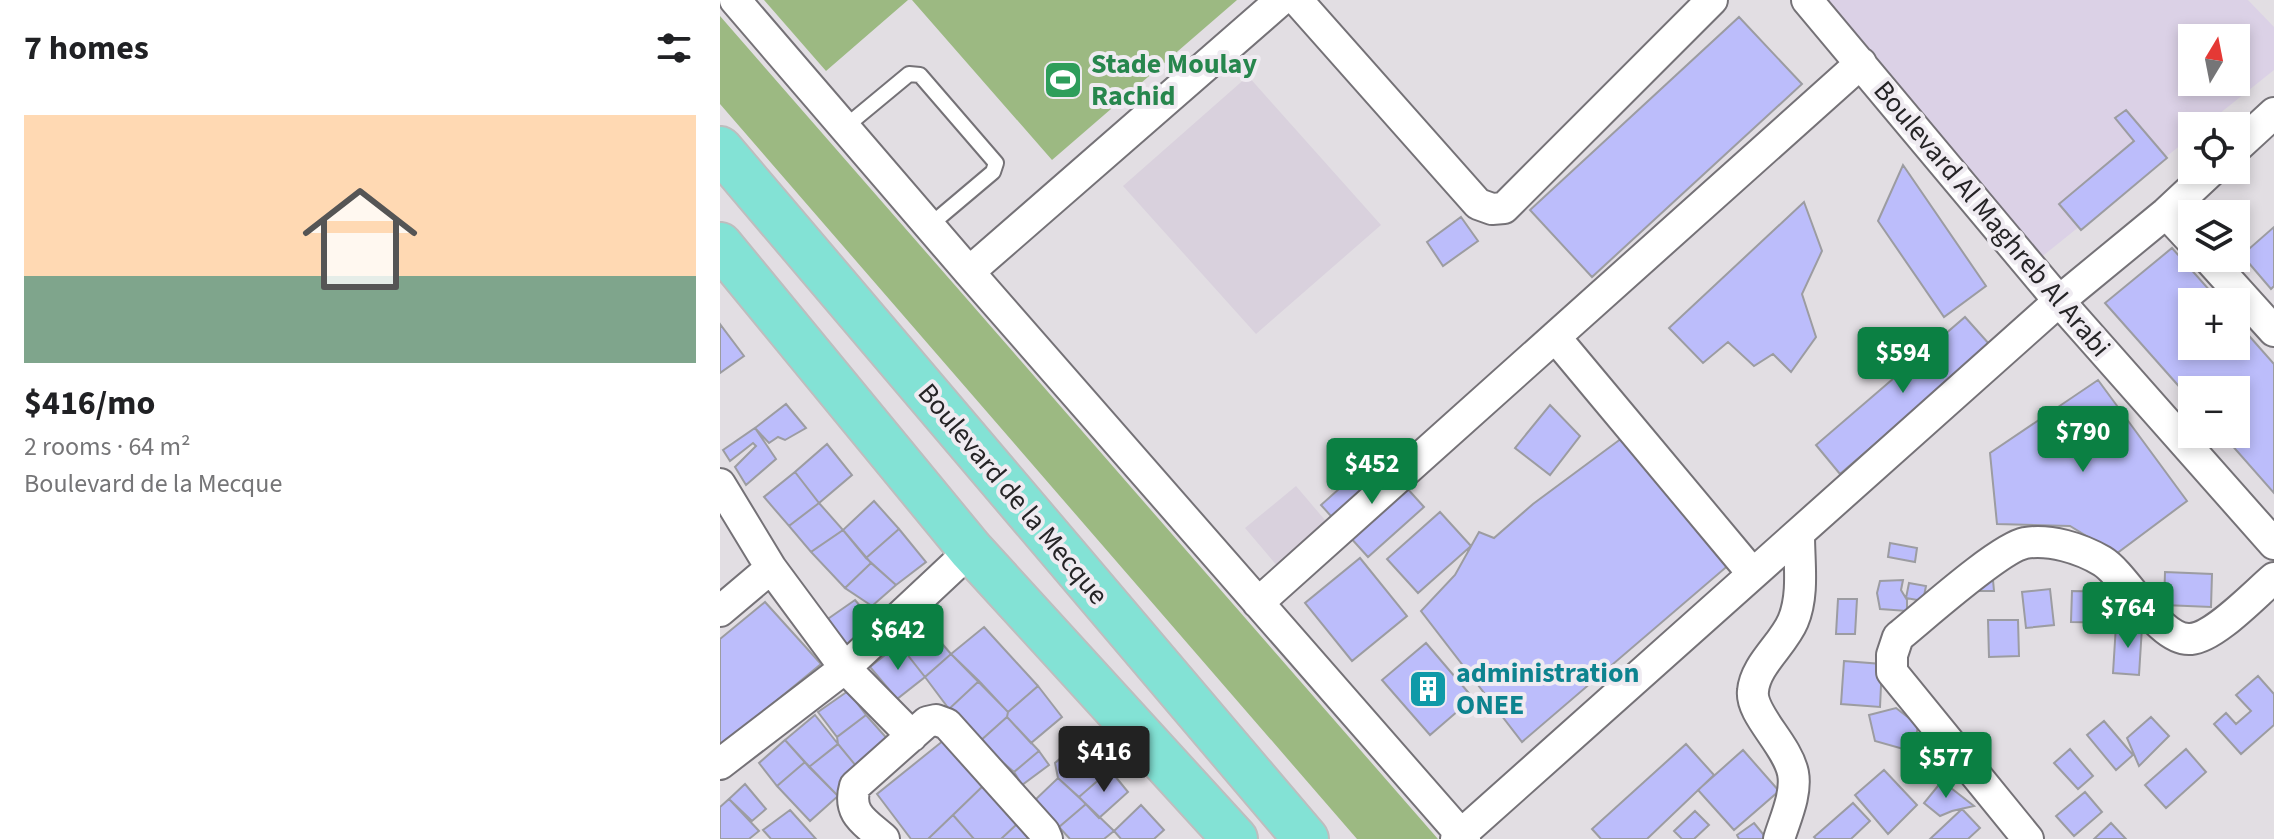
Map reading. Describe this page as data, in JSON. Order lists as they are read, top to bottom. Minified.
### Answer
{"streets":{"main road":["Boulevard de la Mecque"],"street":["Boulevard Al Maghreb Al Arabi"]},"places":{"sports":["Stade Moulay Rachid"],"building":["administration ONEE"]},"north":"top","page":{"heading":"7 homes","map_buttons":["+","−"],"list":[{"name":"$416/mo","note":"2 rooms · 64 m² · Boulevard de la Mecque"}],"price":["$594","$790","$452","$764","$642","$416","$577"]}}
